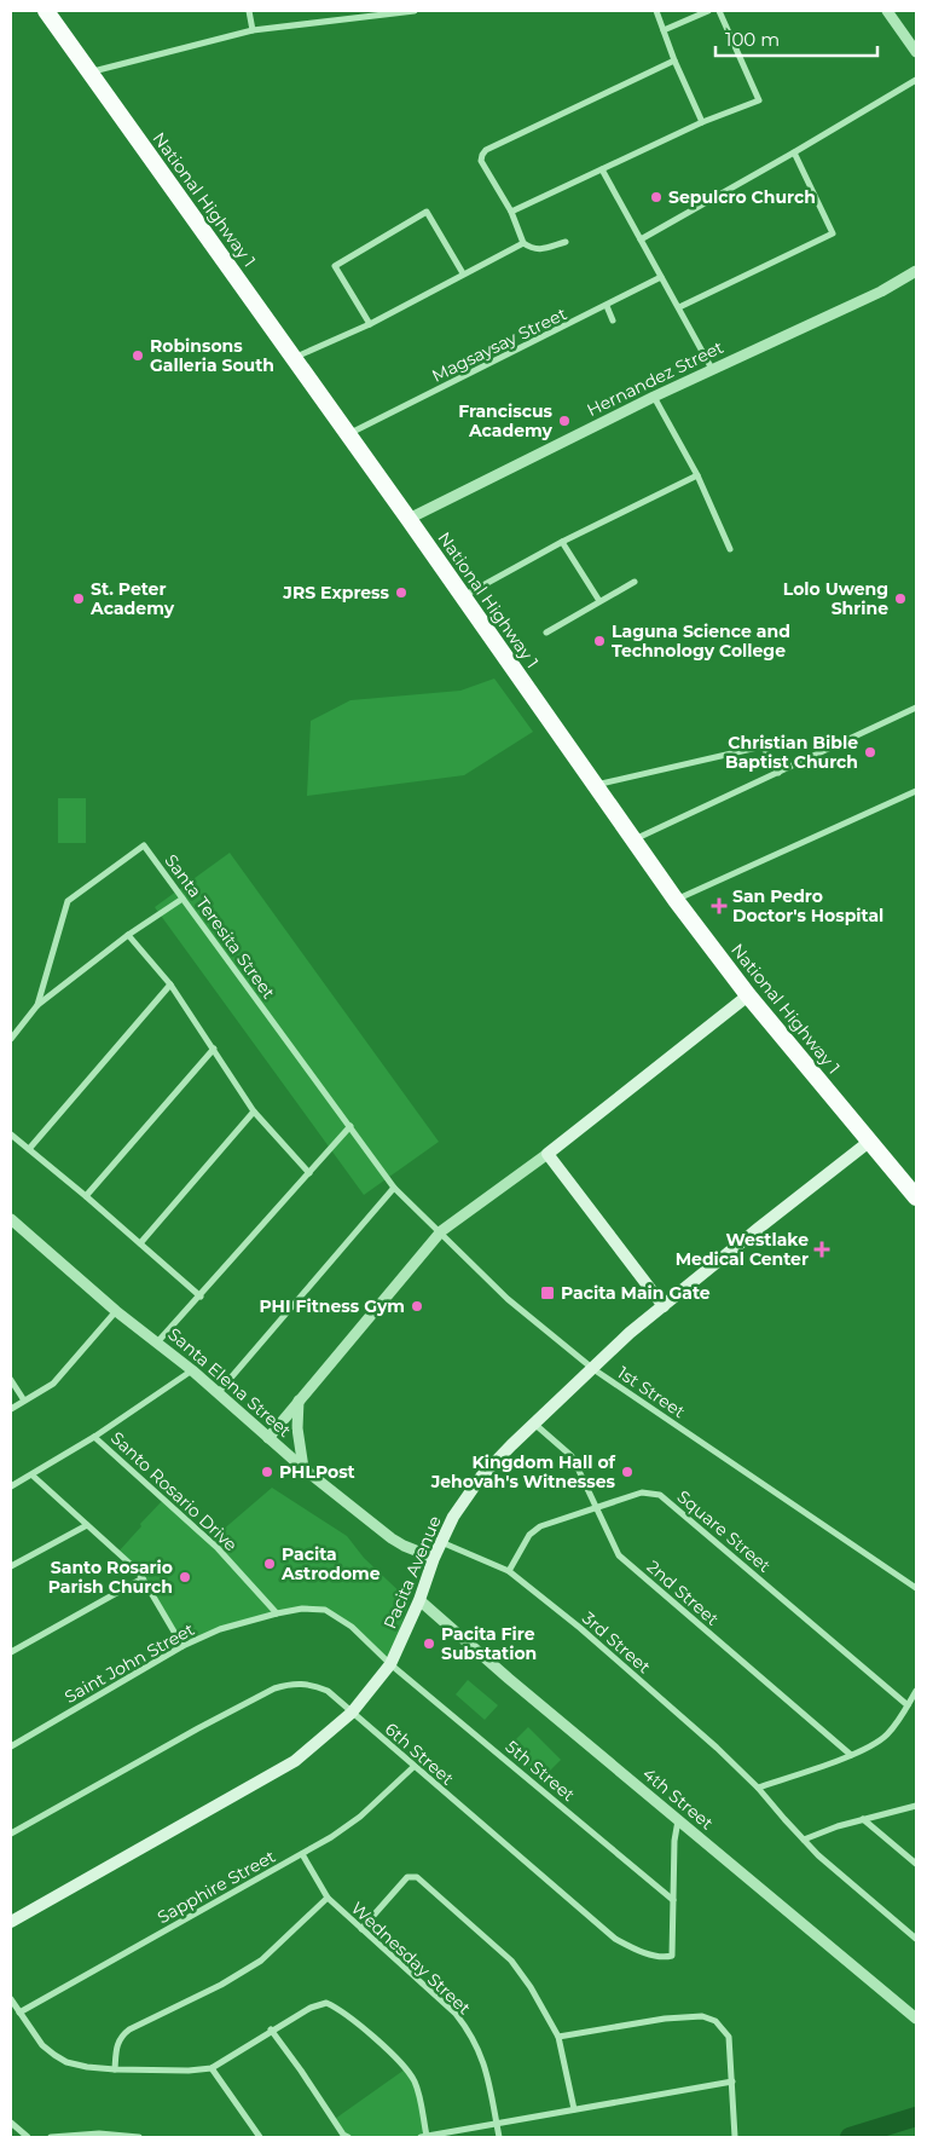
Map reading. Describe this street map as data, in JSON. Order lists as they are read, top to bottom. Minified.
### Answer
{"streets":{"highway":["National Highway 1"],"main road":["Pacita Avenue"],"street":["Magsaysay Street","Hernandez Street","Santa Teresita Street","Santa Elena Street","1st Street","Santo Rosario Drive","Square Street","2nd Street","3rd Street","Saint John Street","6th Street","5th Street","4th Street","Sapphire Street","Wednesday Street"]},"crossings":[["National Highway 1","Magsaysay Street"],["National Highway 1","Hernandez Street"],["National Highway 1","Pacita Avenue"],["Santa Teresita Street","1st Street"],["Santa Elena Street","Pacita Avenue"],["1st Street","Pacita Avenue"],["Santo Rosario Drive","Saint John Street"],["Square Street","2nd Street"],["Square Street","3rd Street"],["Pacita Avenue","2nd Street"],["Pacita Avenue","3rd Street"],["Pacita Avenue","Saint John Street"],["Pacita Avenue","6th Street"],["Pacita Avenue","5th Street"],["Pacita Avenue","4th Street"],["Saint John Street","5th Street"],["6th Street","5th Street"],["6th Street","4th Street"],["6th Street","Sapphire Street"],["Sapphire Street","Wednesday Street"]],"places":{"other":["Sepulcro Church","Robinsons Galleria South","Franciscus Academy","JRS Express","St. Peter Academy","Lolo Uweng Shrine","Laguna Science and Technology College","Christian Bible Baptist Church","PHI Fitness Gym","PHLPost","Kingdom Hall of Jehovah's Witnesses","Pacita Astrodome","Santo Rosario Parish Church","Pacita Fire Substation"],"health":["San Pedro Doctor's Hospital","Westlake Medical Center"],"transit":["Pacita Main Gate"]},"scale_bar":"100 m"}
